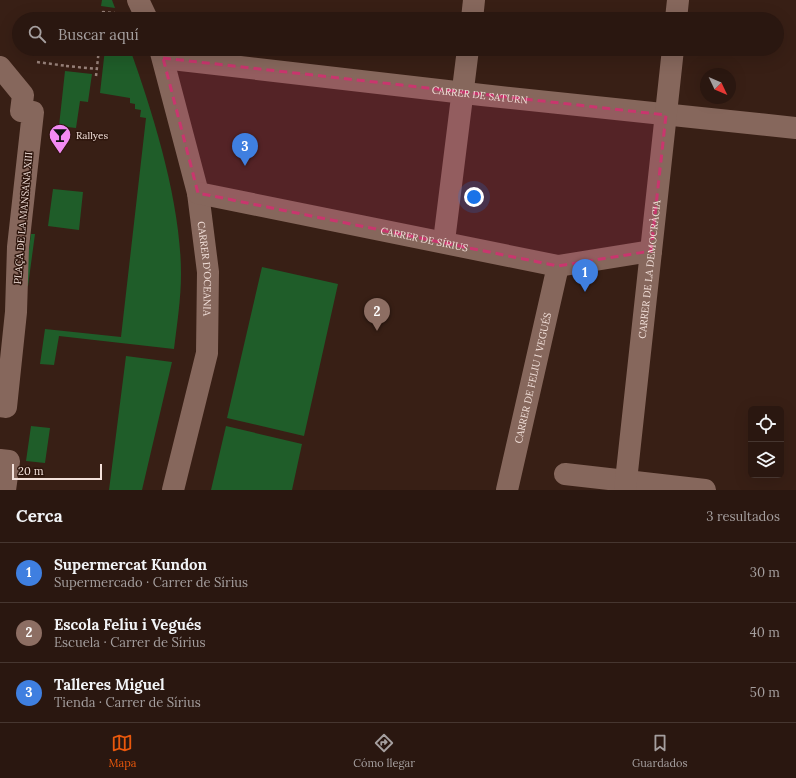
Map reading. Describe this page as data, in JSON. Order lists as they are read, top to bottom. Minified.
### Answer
{"streets":{"street":["CARRER DE SATURN","PLAÇA DE LA MANSANA XIII","CARRER DE SÍRIUS","CARRER D'OCEANIA","CARRER DE LA DEMOCRÀCIA","CARRER DE FELIU I VEGUÉS"]},"crossings":[["CARRER DE SATURN","CARRER DE LA DEMOCRÀCIA"],["CARRER DE SÍRIUS","CARRER D'OCEANIA"],["CARRER DE SÍRIUS","CARRER DE LA DEMOCRÀCIA"],["CARRER DE SÍRIUS","CARRER DE FELIU I VEGUÉS"]],"places":{"bar":["Rallyes"]},"scale_bar":"20 m","north":"bottom right","page":{"search":"Buscar aquí","pins":["3","1","2"],"scale":"20 m","heading":["Cerca","3 resultados"],"list":[{"mark":"1","name":"Supermercat Kundon","note":"Supermercado · Carrer de Sírius","value":"30 m"},{"mark":"2","name":"Escola Feliu i Vegués","note":"Escuela · Carrer de Sírius","value":"40 m"},{"mark":"3","name":"Talleres Miguel","note":"Tienda · Carrer de Sírius","value":"50 m"}],"nav":["Mapa","Cómo llegar","Guardados"]}}
